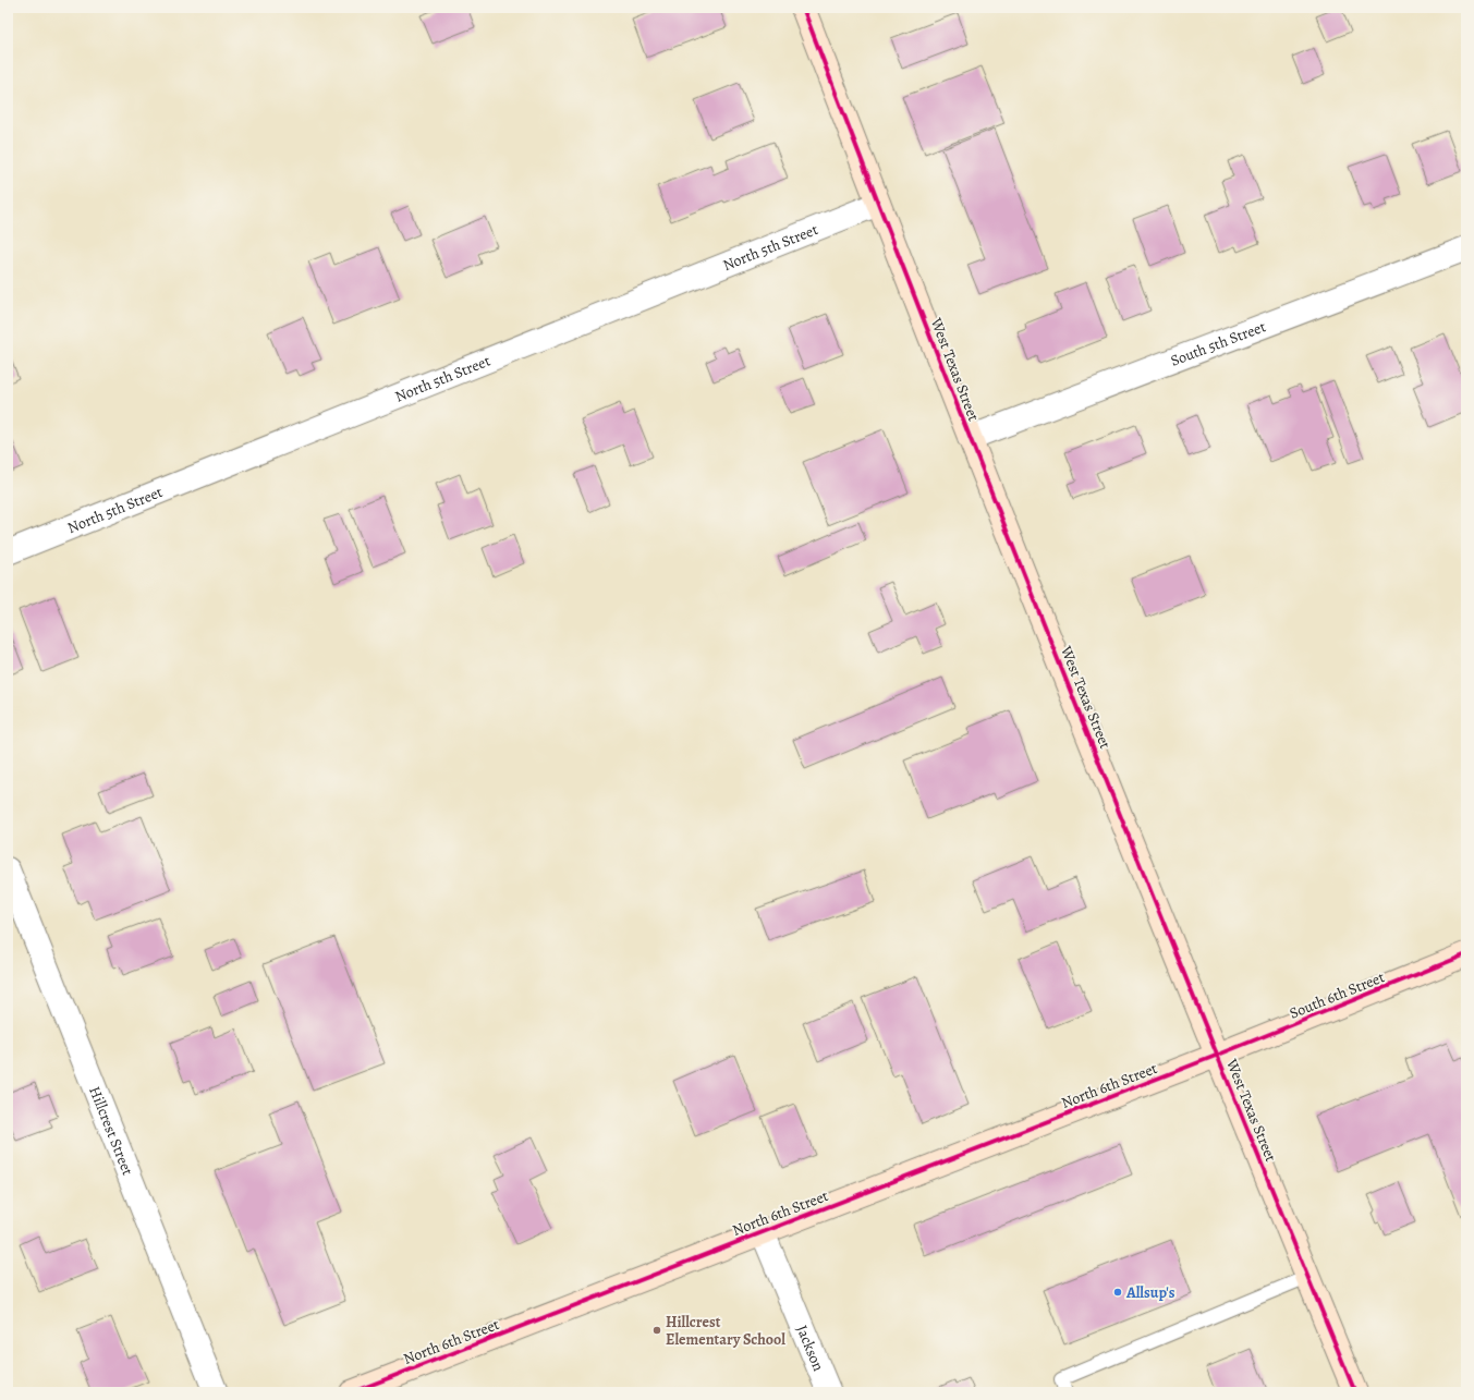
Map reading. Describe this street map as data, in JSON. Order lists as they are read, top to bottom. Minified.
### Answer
{"streets":{"street":["North 5th Street","South 5th Street","West Texas Street","South 6th Street","North 6th Street","Hillcrest Street","Jackson"]},"crossings":[["North 5th Street","West Texas Street"],["South 5th Street","West Texas Street"],["West Texas Street","South 6th Street"],["West Texas Street","North 6th Street"],["South 6th Street","North 6th Street"],["North 6th Street","Jackson"]],"places":["Allsup's","Hillcrest Elementary School"]}
